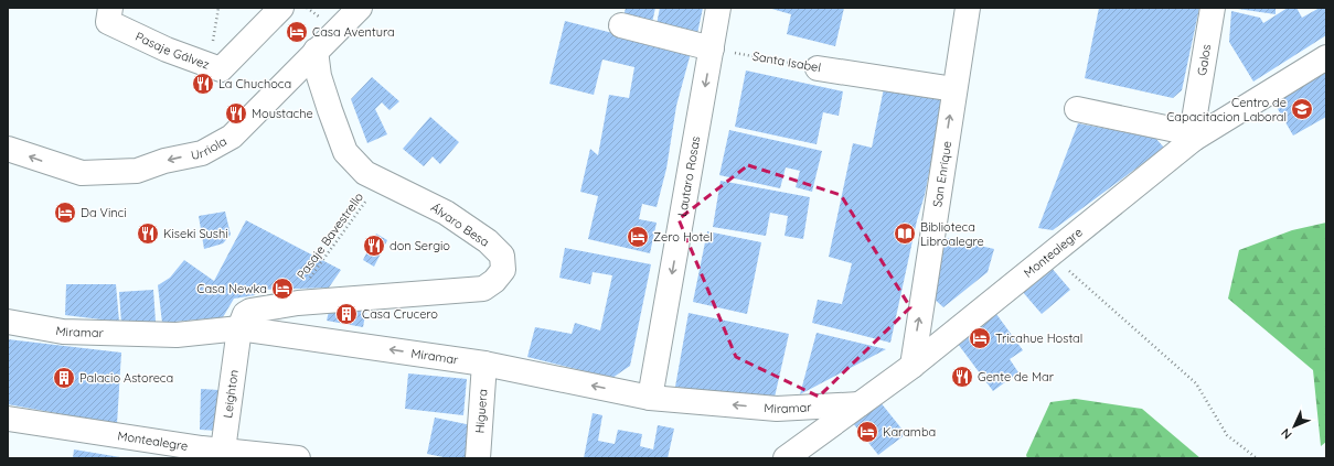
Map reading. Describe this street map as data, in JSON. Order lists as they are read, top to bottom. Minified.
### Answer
{"streets":{"street":["Pasaje Gálvez","Galos","Santa Isabel","Urriola","San Enrique","Lautaro Rosas","Álvaro Besa","Montealegre","Miramar","Leighton","Higuera"],"path":["Pasaje Bavestrello"]},"crossings":[["Galos","Montealegre"],["Santa Isabel","San Enrique"],["Santa Isabel","Lautaro Rosas"],["Urriola","Álvaro Besa"],["San Enrique","Montealegre"],["Lautaro Rosas","Miramar"],["Álvaro Besa","Miramar"],["Álvaro Besa","Leighton"],["Montealegre","Miramar"],["Montealegre","Leighton"],["Miramar","Leighton"],["Miramar","Higuera"]],"one_way":["Urriola","San Enrique","Lautaro Rosas","Miramar"],"places":{"hotel":["Casa Aventura","Da Vinci","Zero Hotel","Casa Newka","Tricahue Hostal","Karamba"],"restaurant":["La Chuchoca","Moustache","Kiseki Sushi","don Sergio","Gente de Mar"],"school or university":["Centro de Capacitacion Laboral"],"library":["Biblioteca Libroalegre"],"building":["Casa Crucero","Palacio Astoreca"]},"north":"bottom left"}
